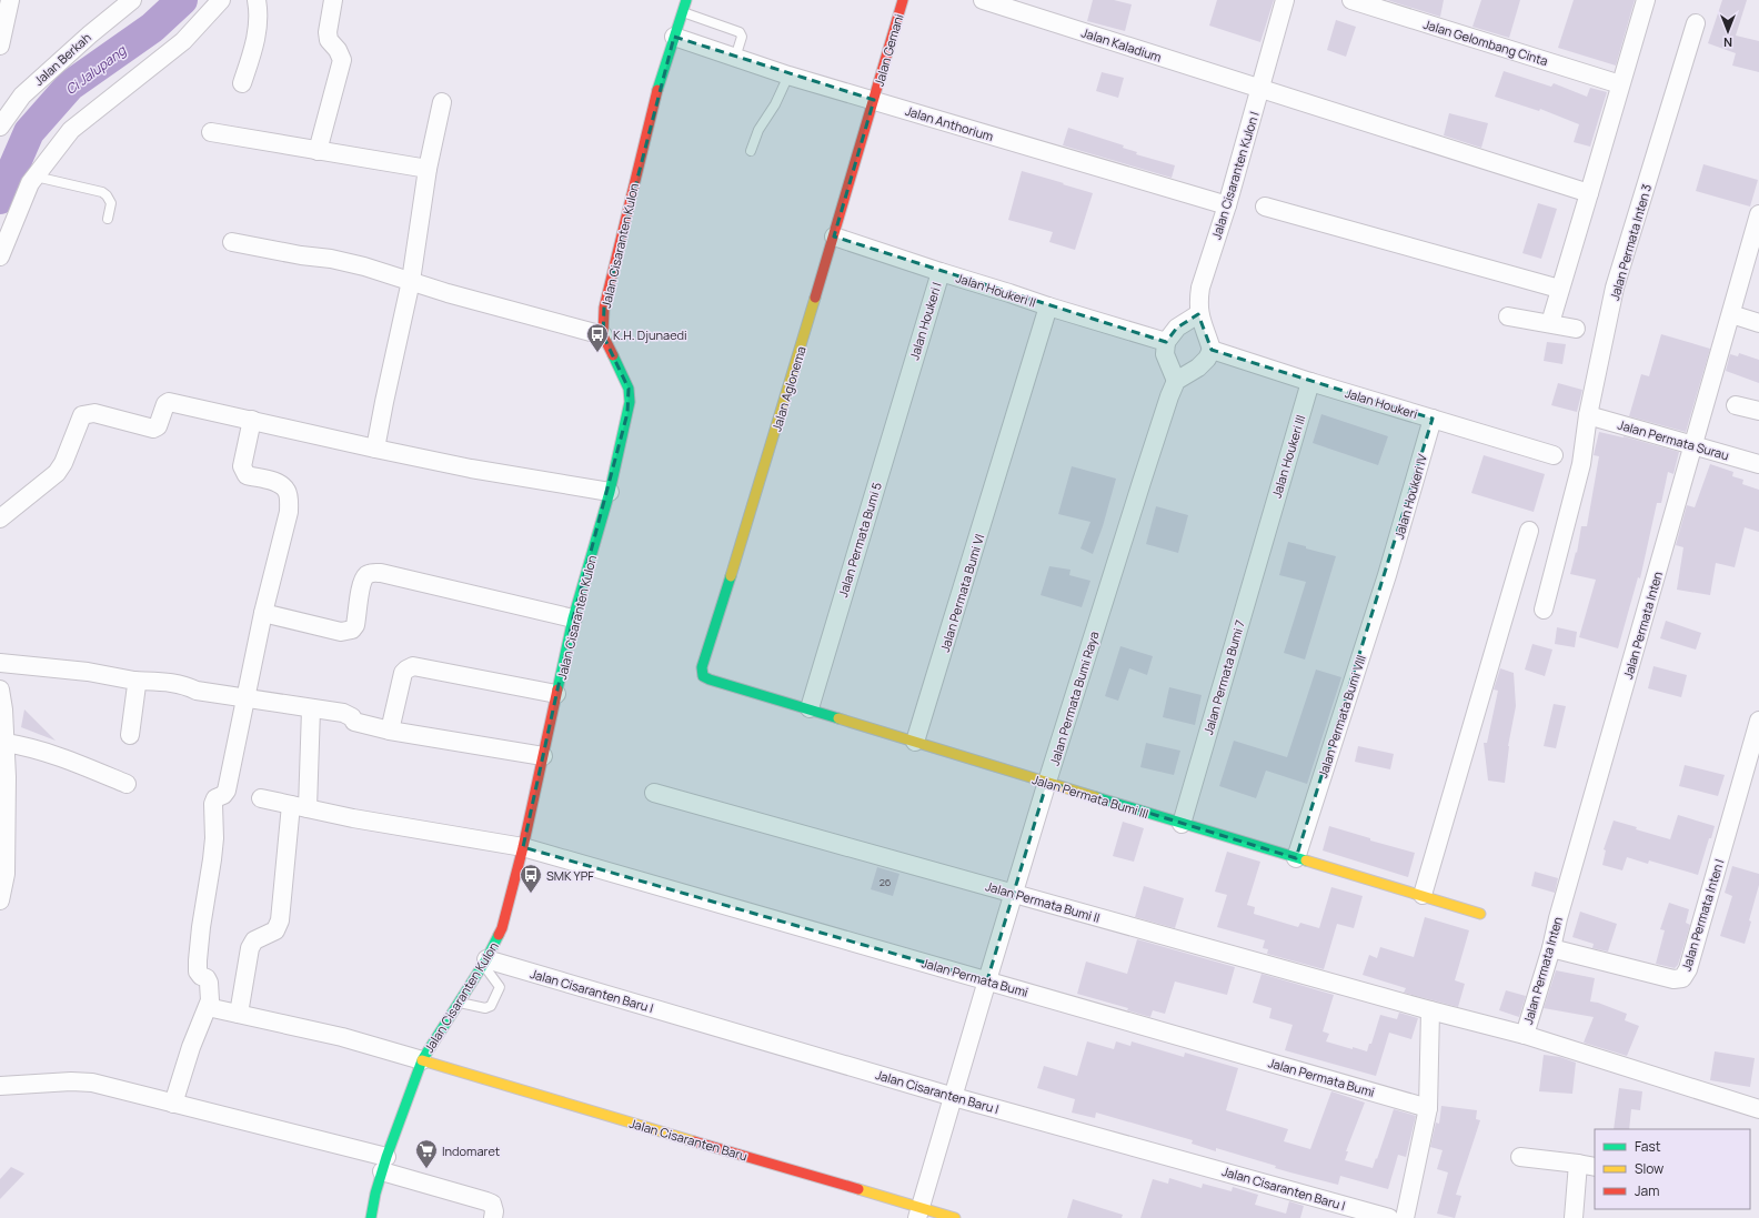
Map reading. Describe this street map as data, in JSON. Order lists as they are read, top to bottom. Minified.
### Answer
{"streets":{"street":["Jalan Gelombang Cinta","Jalan Kaladium","Jalan Gemani","Jalan Berkah","Jalan Anthorium","Jalan Cisaranten Kulon I","Jalan Permata Inten 3","Jalan Cisaranten Kulon","Jalan Houkeri II","Jalan Houkeri I","Jalan Aglonema","Jalan Houkeri","Jalan Permata Surau","Jalan Houkeri III","Jalan Houkeri IV","Jalan Permata Bumi 5","Jalan Permata Bumi VI","Jalan Permata Inten","Jalan Permata Bumi 7","Jalan Permata Bumi Raya","Jalan Permata Bumi VIII","Jalan Permata Bumi III","Jalan Permata Bumi II","Jalan Permata Inten I","Jalan Permata Bumi","Jalan Cisaranten Baru I","Jalan Cisaranten Baru"]},"crossings":[["Jalan Kaladium","Jalan Cisaranten Kulon I"],["Jalan Gemani","Jalan Anthorium"],["Jalan Gemani","Jalan Aglonema"],["Jalan Anthorium","Jalan Cisaranten Kulon I"],["Jalan Anthorium","Jalan Cisaranten Kulon"],["Jalan Anthorium","Jalan Aglonema"],["Jalan Cisaranten Kulon I","Jalan Houkeri"],["Jalan Permata Inten 3","Jalan Permata Surau"],["Jalan Cisaranten Kulon","Jalan Permata Bumi"],["Jalan Cisaranten Kulon","Jalan Cisaranten Baru I"],["Jalan Cisaranten Kulon","Jalan Cisaranten Baru"],["Jalan Houkeri II","Jalan Houkeri I"],["Jalan Houkeri II","Jalan Aglonema"],["Jalan Houkeri II","Jalan Permata Bumi VI"],["Jalan Houkeri I","Jalan Permata Bumi 5"],["Jalan Aglonema","Jalan Permata Bumi III"],["Jalan Houkeri","Jalan Houkeri III"],["Jalan Houkeri","Jalan Houkeri IV"],["Jalan Permata Surau","Jalan Permata Inten"],["Jalan Houkeri III","Jalan Permata Bumi 7"],["Jalan Houkeri IV","Jalan Permata Bumi VIII"],["Jalan Permata Bumi 5","Jalan Permata Bumi III"],["Jalan Permata Bumi VI","Jalan Permata Bumi III"],["Jalan Permata Inten","Jalan Permata Bumi II"],["Jalan Permata Inten","Jalan Permata Inten I"],["Jalan Permata Bumi 7","Jalan Permata Bumi III"],["Jalan Permata Bumi Raya","Jalan Permata Bumi III"],["Jalan Permata Bumi Raya","Jalan Permata Bumi II"],["Jalan Permata Bumi Raya","Jalan Permata Bumi"],["Jalan Permata Bumi Raya","Jalan Cisaranten Baru I"],["Jalan Permata Bumi Raya","Jalan Cisaranten Baru"],["Jalan Permata Bumi VIII","Jalan Permata Bumi III"]],"water":["Ci Jalupang"],"places":{"bus stop":["K.H. Djunaedi","SMK YPF"],"supermarket":["Indomaret"]},"house_numbers":["26"],"legend":["Fast","Slow","Jam"],"north":"bottom"}
